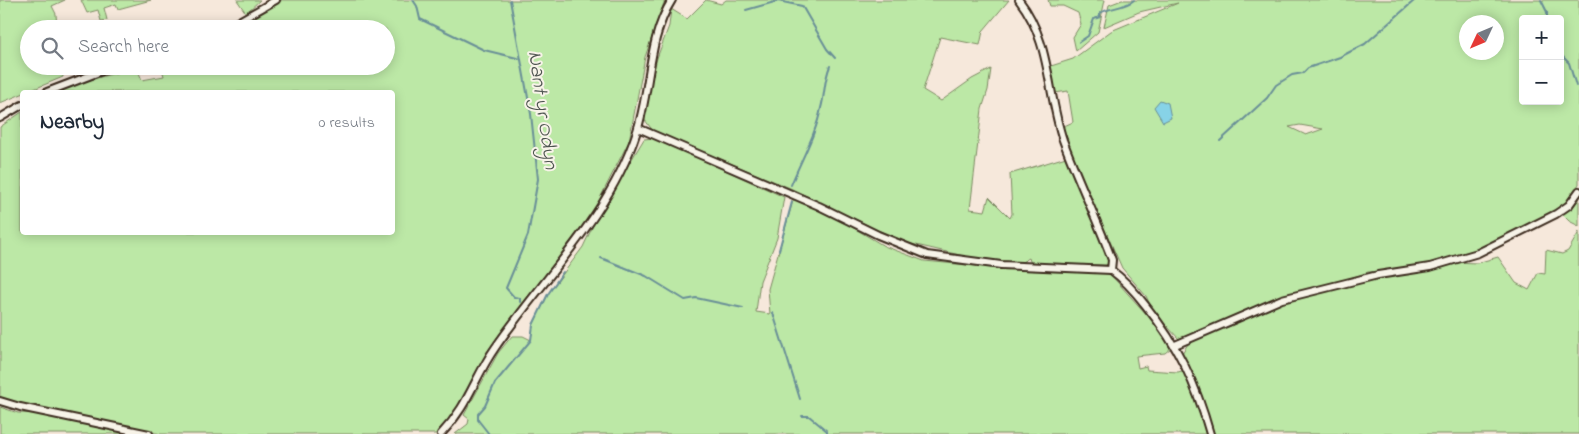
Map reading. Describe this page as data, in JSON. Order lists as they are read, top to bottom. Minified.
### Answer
{"water":["Nant yr Odyn"],"north":"bottom left","page":{"map_buttons":["+","−"],"search":"Search here","heading":["Nearby","0 results"]}}
